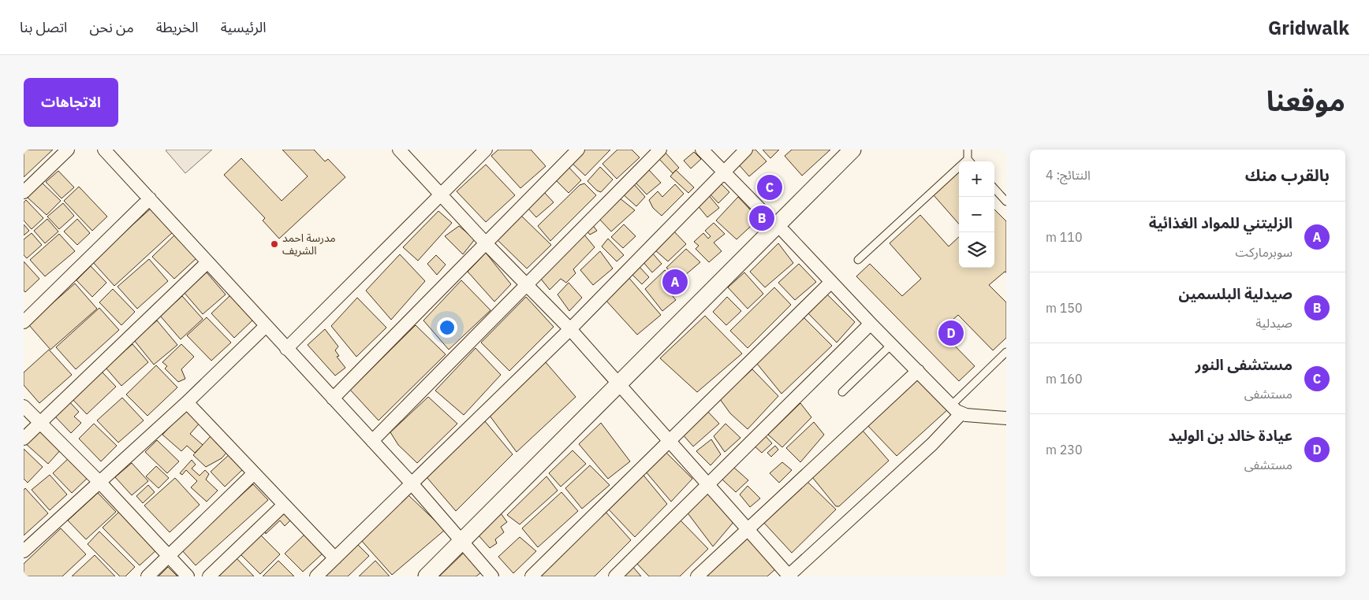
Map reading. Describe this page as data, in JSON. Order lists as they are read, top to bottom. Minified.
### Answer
{"places":["مدرسة احمد الشريف"],"page":{"header":"Gridwalk","nav":["الرئيسية","الخريطة","من نحن","اتصل بنا"],"title":"موقعنا","buttons":"الاتجاهات","heading":["بالقرب منك","النتائج: 4"],"map_buttons":["+","−"],"pins":["C","B","A","D"],"list":[{"mark":"A","name":"الزليتني للمواد الغذائية","note":"سوبرماركت","value":"110 m"},{"mark":"B","name":"صيدلية البلسمين","note":"صيدلية","value":"150 m"},{"mark":"C","name":"مستشفى النور","note":"مستشفى","value":"160 m"},{"mark":"D","name":"عيادة خالد بن الوليد","note":"مستشفى","value":"230 m"}]}}
